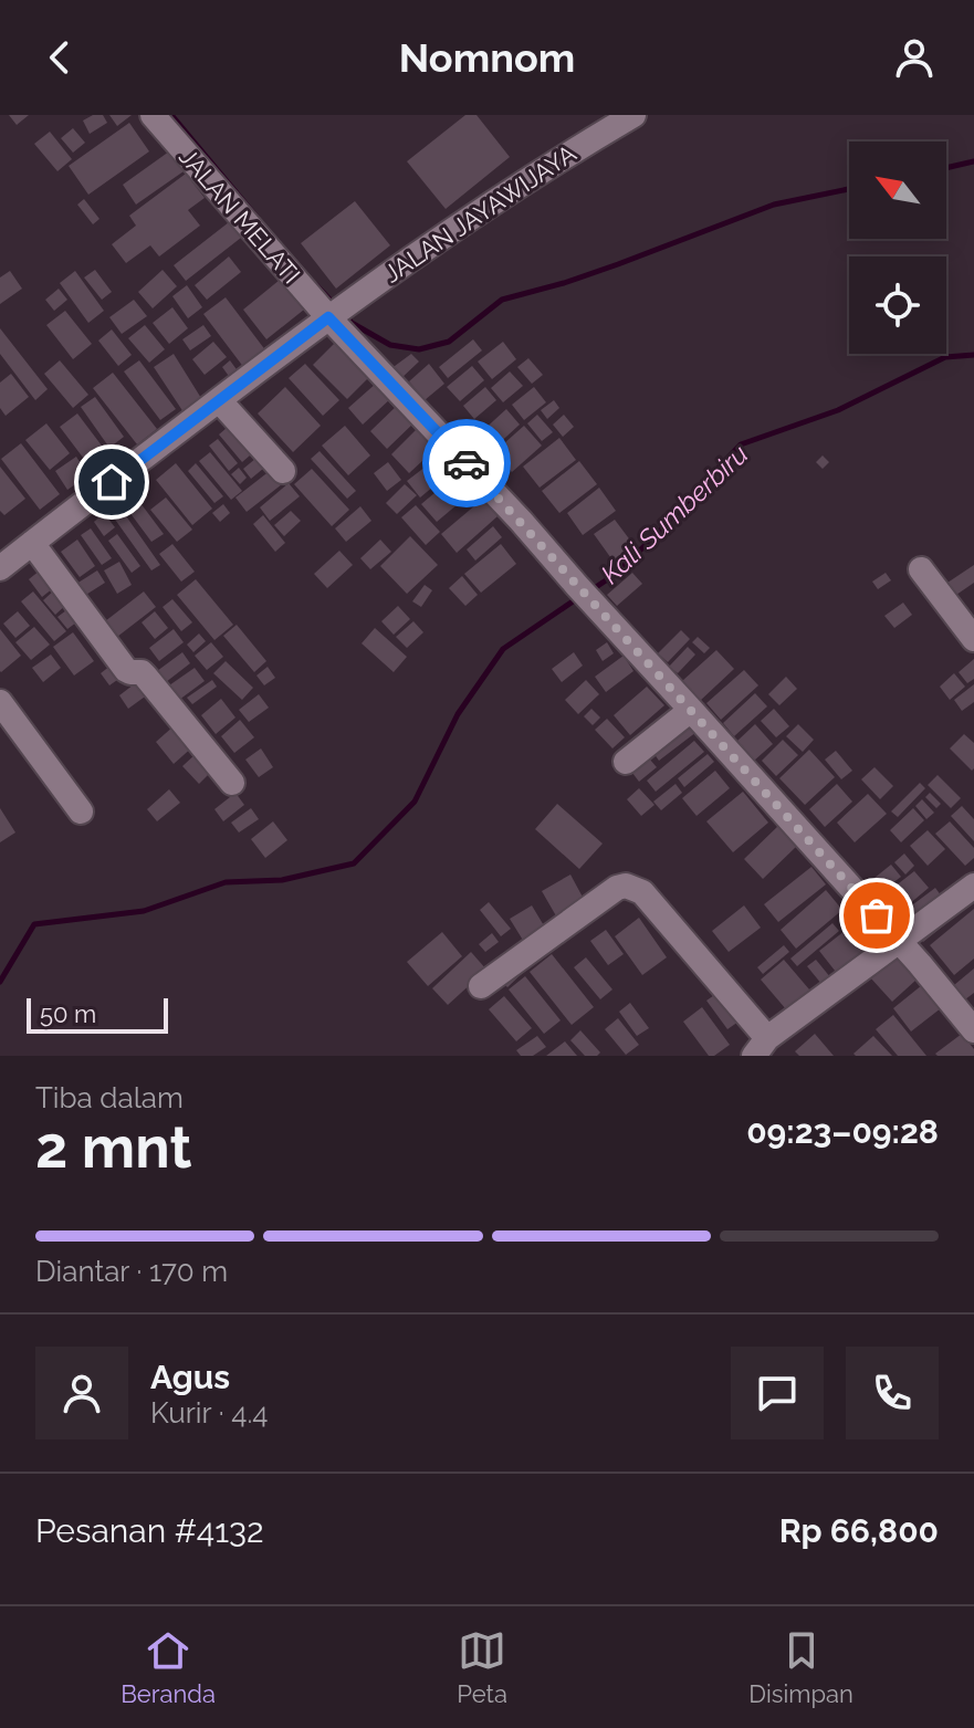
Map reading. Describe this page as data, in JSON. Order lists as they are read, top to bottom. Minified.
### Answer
{"streets":{"street":["JALAN JAYAWIJAYA","JALAN MELATI"]},"crossings":[["JALAN JAYAWIJAYA","JALAN MELATI"]],"water":["Kali Sumberbiru"],"scale_bar":"50 m","north":"top left","page":{"header":"Nomnom","scale":"50 m","heading":["2 mnt","Tiba dalam","09:23–09:28"],"panel":["Agus","Kurir · 4.4","Pesanan #4132","Rp 66,800"],"bar":"Diantar · 170 m","tabs":["Beranda","Peta","Disimpan"]}}
